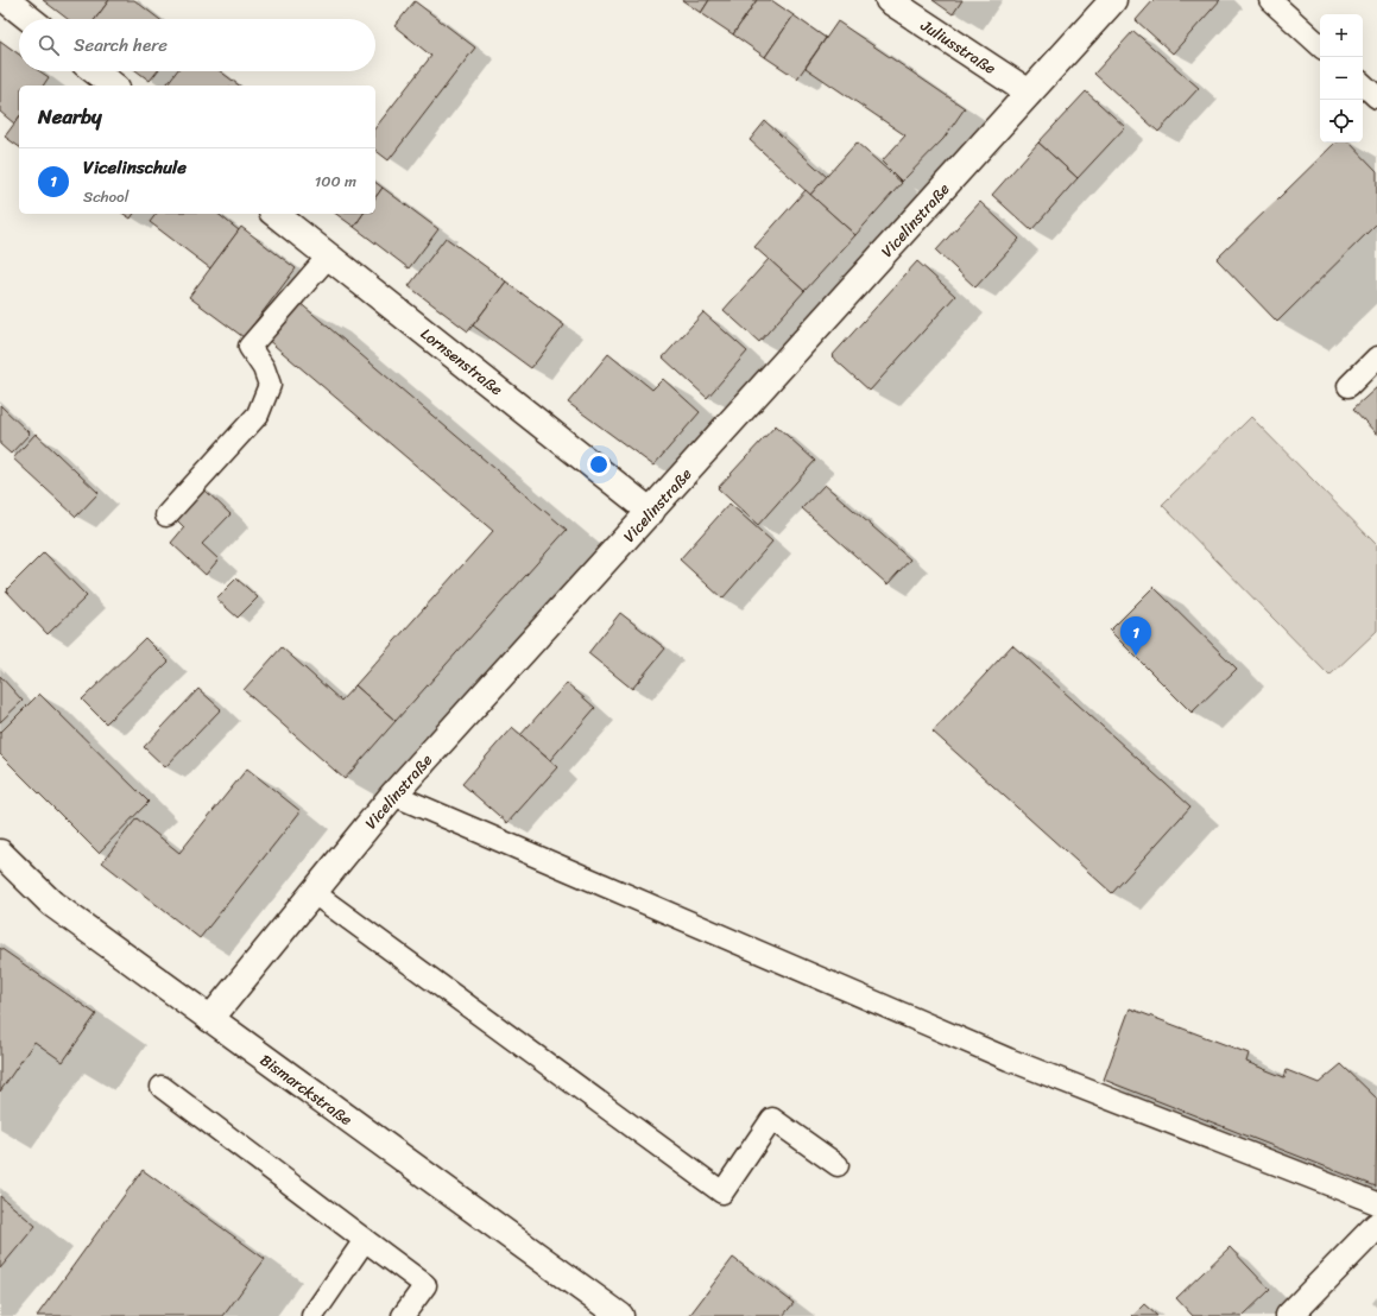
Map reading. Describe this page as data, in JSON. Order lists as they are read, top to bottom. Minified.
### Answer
{"streets":{"street":["Juliusstraße","Vicelinstraße","Lornsenstraße","Bismarckstraße"]},"crossings":[["Juliusstraße","Vicelinstraße"],["Vicelinstraße","Lornsenstraße"],["Vicelinstraße","Bismarckstraße"]],"page":{"map_buttons":["+","−"],"search":"Search here","heading":"Nearby","list":[{"mark":"1","name":"Vicelinschule","note":"School","value":"100 m"}],"pins":"1"}}
